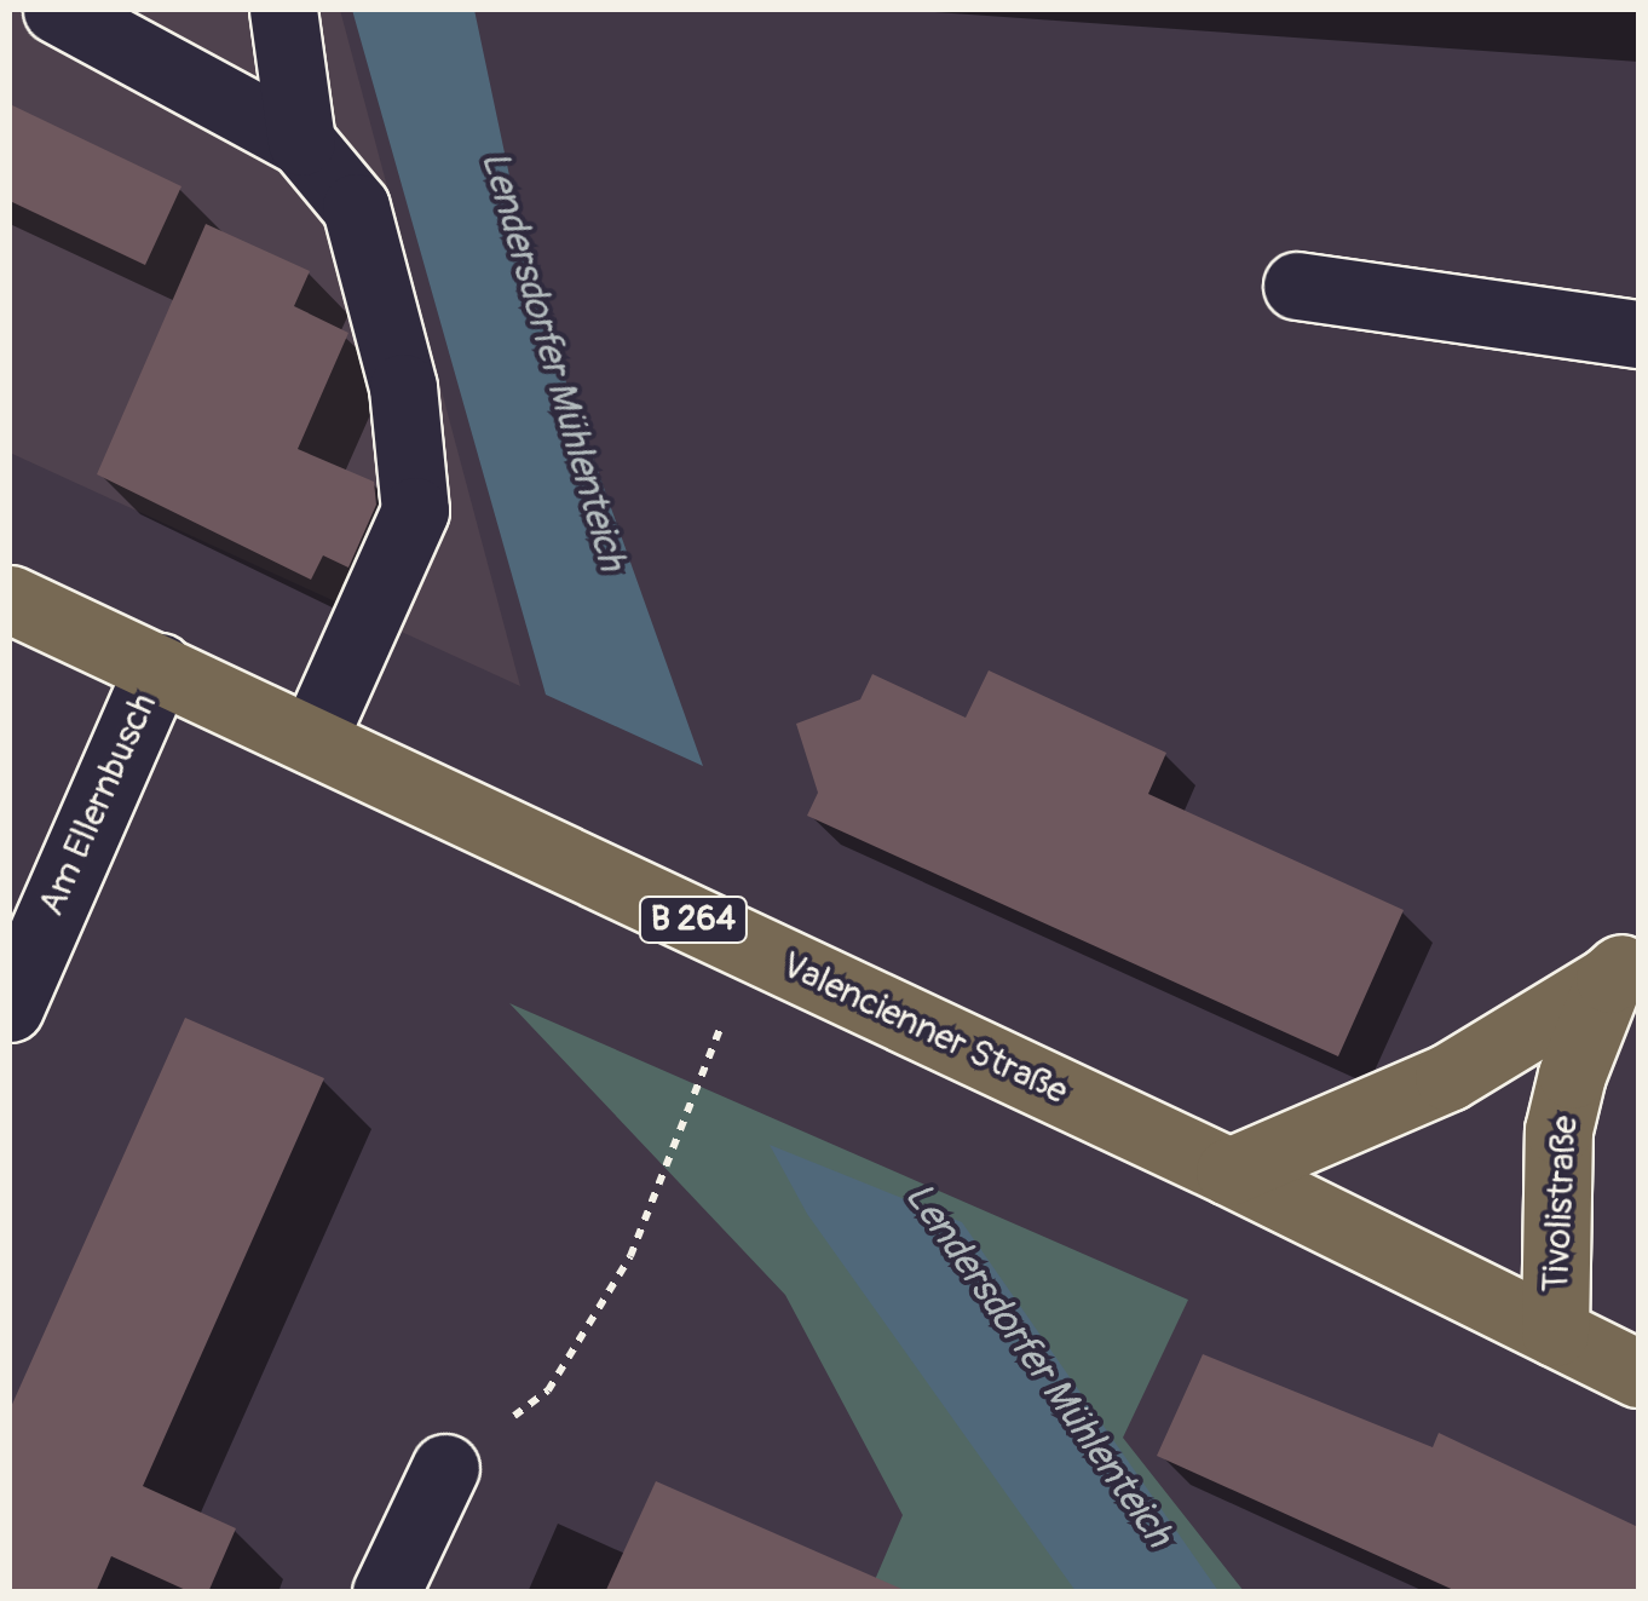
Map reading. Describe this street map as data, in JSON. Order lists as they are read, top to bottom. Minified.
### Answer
{"streets":{"main road":["B 264","Valencienner Straße","Tivolistraße"],"street":["Am Ellernbusch"]},"crossings":[["Am Ellernbusch","Valencienner Straße"],["Valencienner Straße","Tivolistraße"]],"water":["Lendersdorfer Mühlenteich"]}
